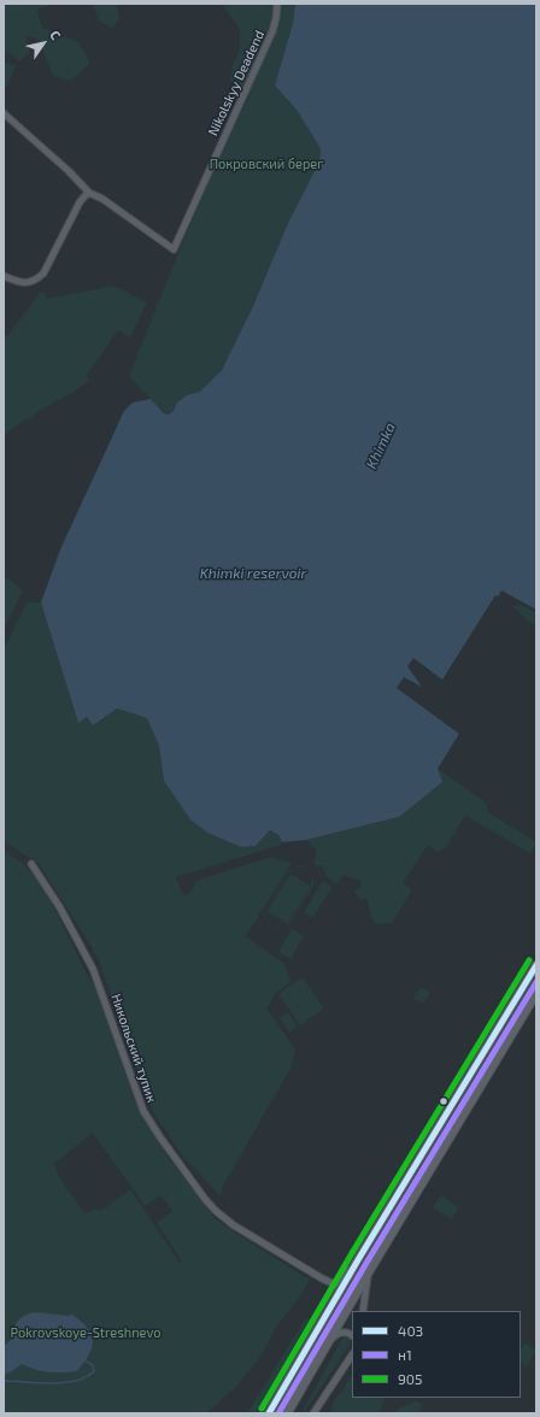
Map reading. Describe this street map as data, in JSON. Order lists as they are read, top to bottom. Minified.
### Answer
{"streets":{"street":["Nikolskyy Deadend","Никольский тупик"]},"water":["Khimka","Khimki reservoir"],"parks":["Покровский берег","Pokrovskoye-Streshnevo"],"lines":["transit line 905","transit line 403","transit line н1"],"legend":["403","н1","905"],"north":"top right"}
